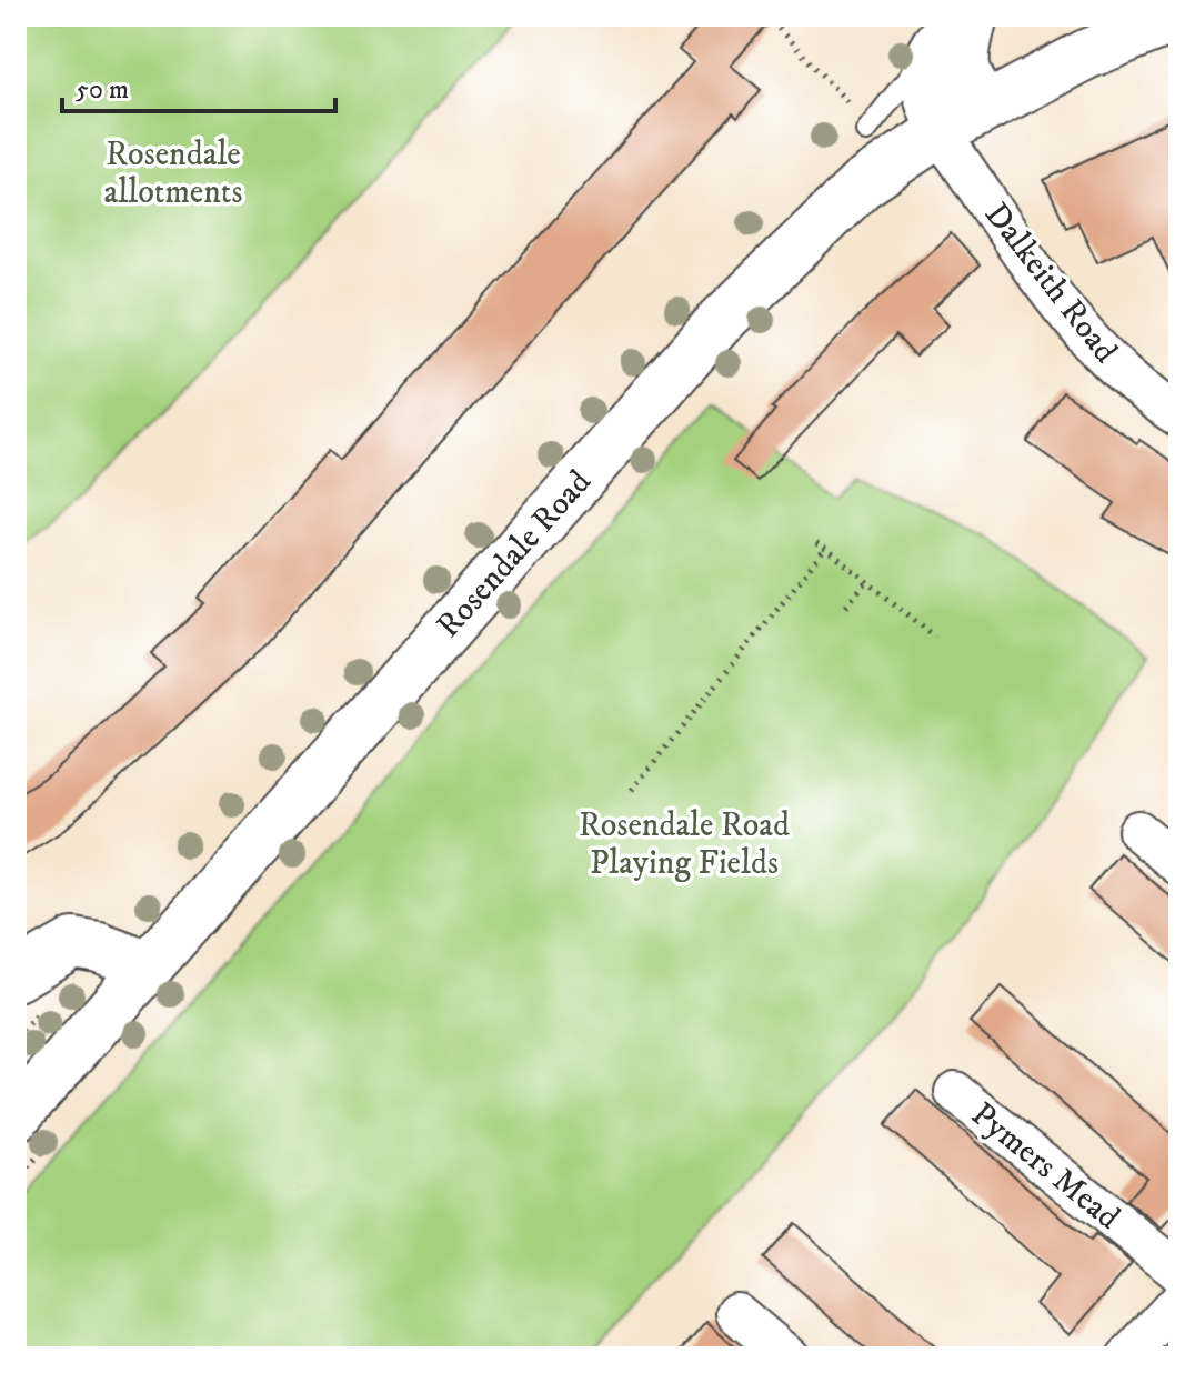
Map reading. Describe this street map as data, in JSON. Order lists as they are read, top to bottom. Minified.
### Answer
{"streets":{"street":["Dalkeith Road","Rosendale Road","Pymers Mead"]},"crossings":[["Dalkeith Road","Rosendale Road"]],"parks":["Rosendale allotments","Rosendale Road Playing Fields"],"scale_bar":"50 m"}
